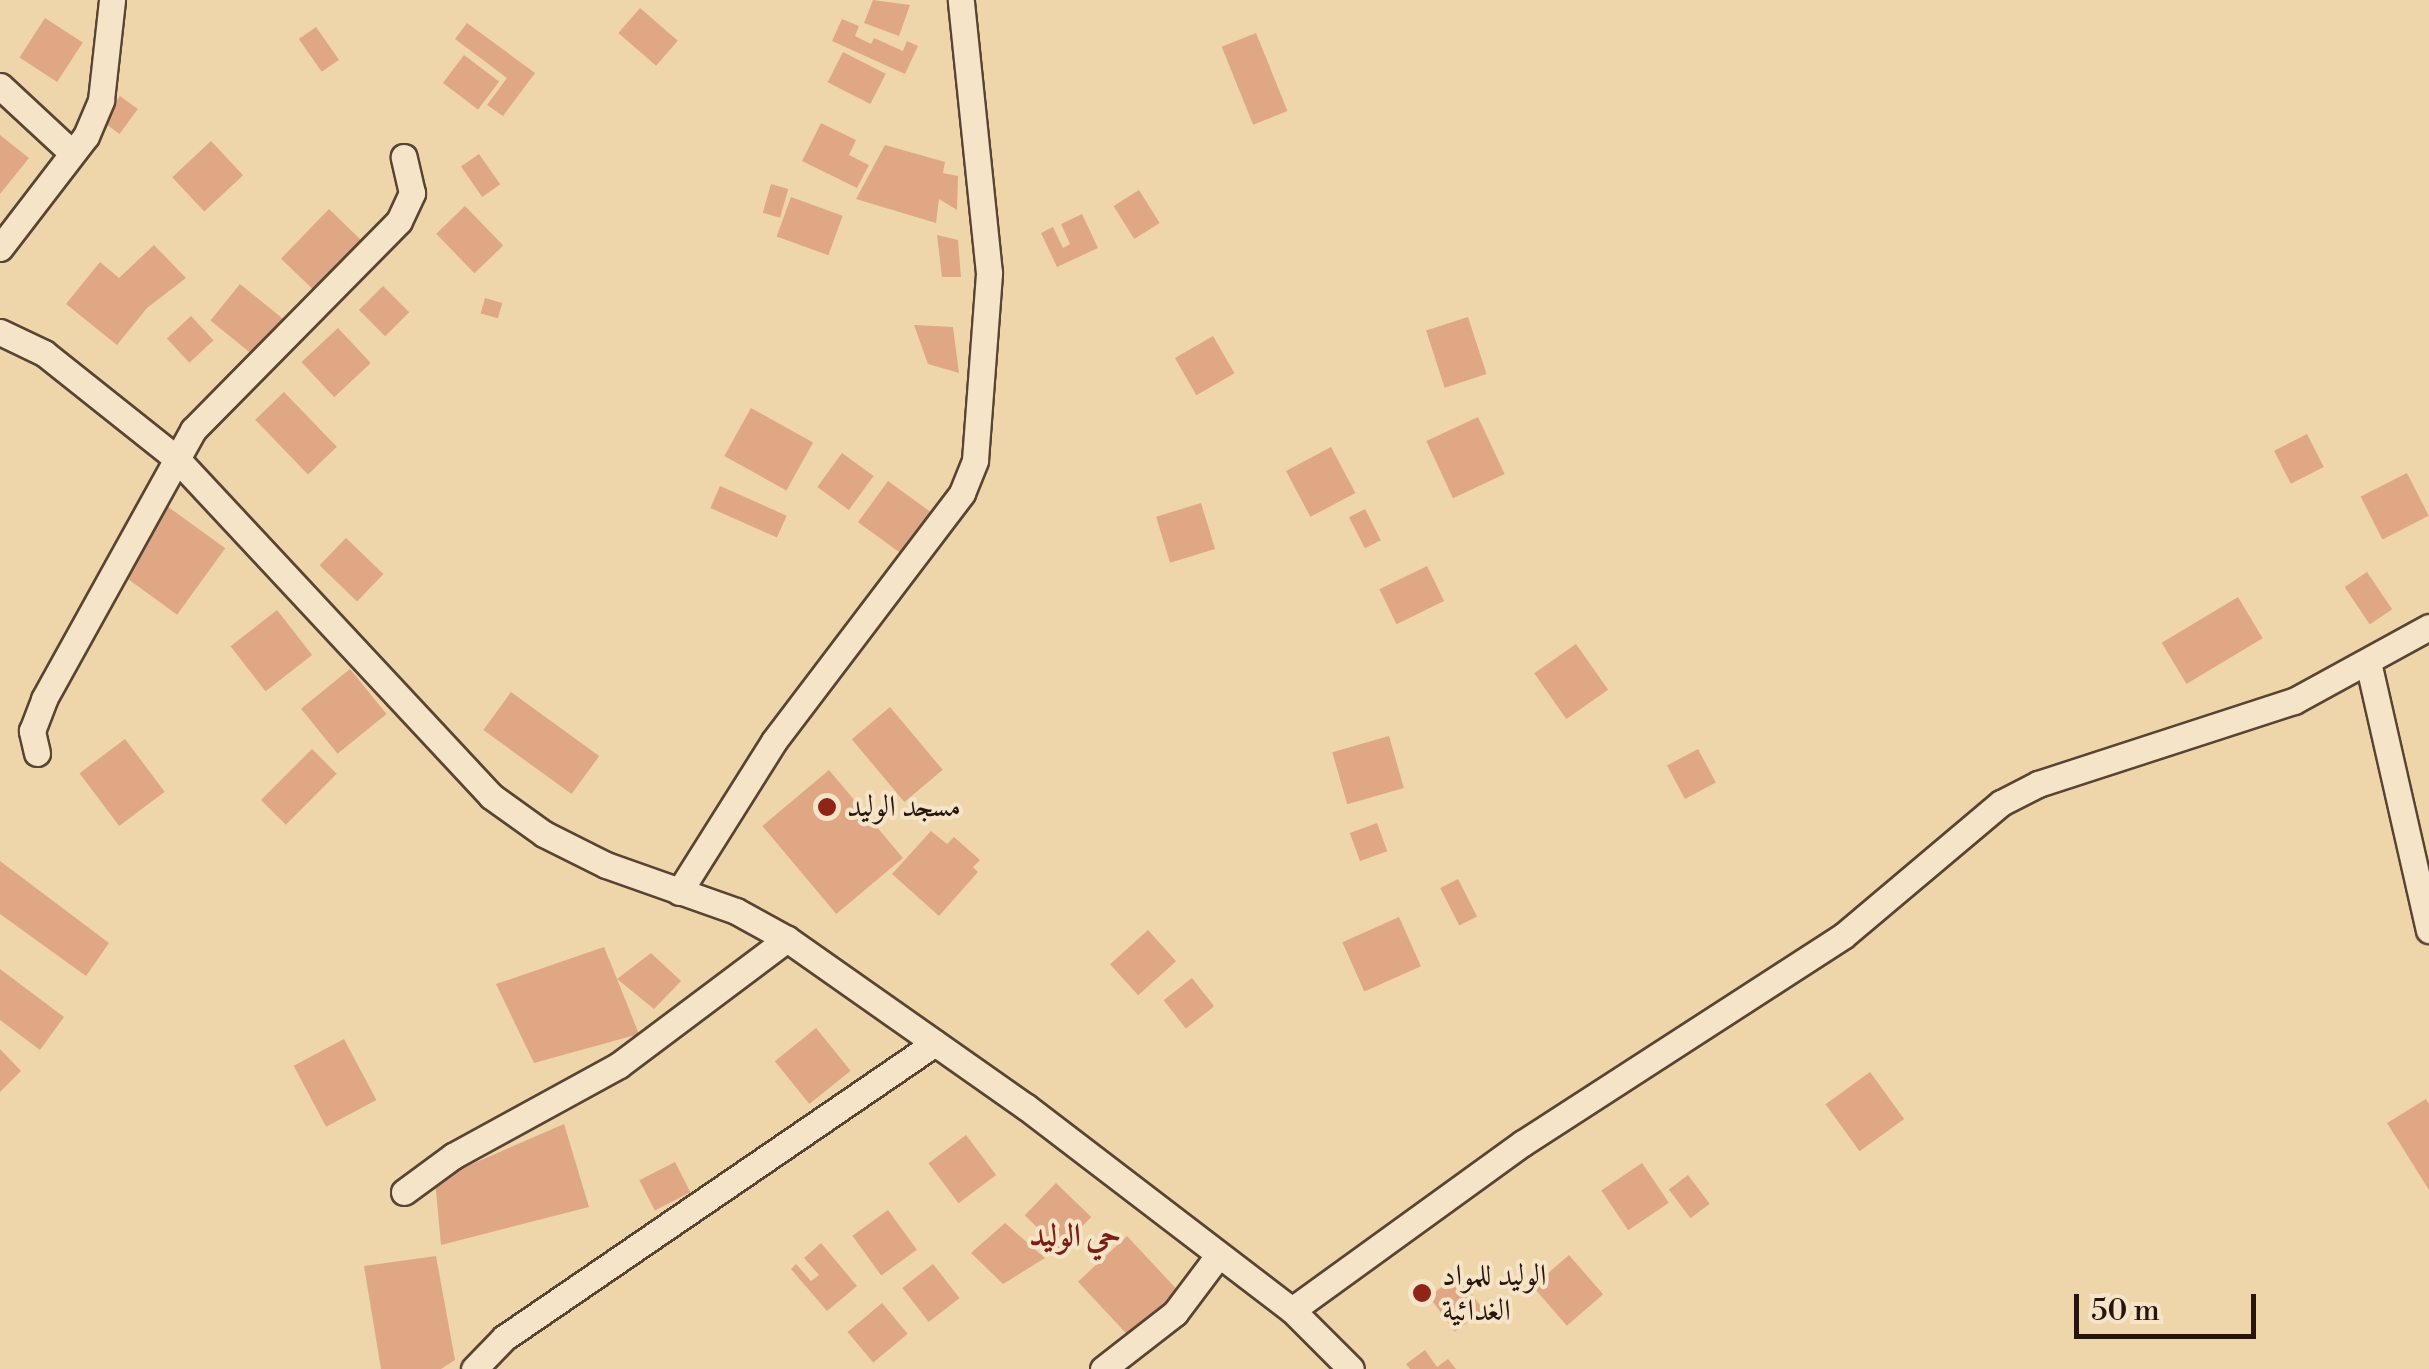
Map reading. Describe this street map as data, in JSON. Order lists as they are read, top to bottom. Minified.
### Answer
{"districts":["حي الوليد"],"places":["مسجد الوليد","الوليد للمواد الغدائية"],"scale_bar":"50 m"}
